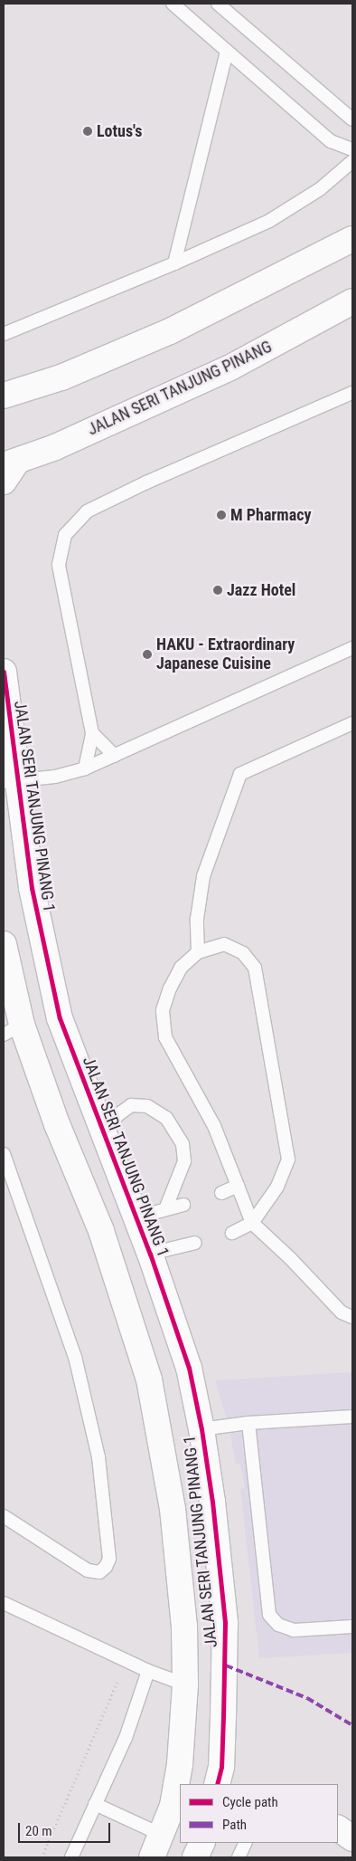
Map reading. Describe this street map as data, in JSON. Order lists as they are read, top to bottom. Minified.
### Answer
{"streets":{"street":["JALAN SERI TANJUNG PINANG","JALAN SERI TANJUNG PINANG 1"]},"places":["Lotus's","M Pharmacy","Jazz Hotel","HAKU - Extraordinary Japanese Cuisine"],"legend":["Cycle path","Path"],"scale_bar":"20 m"}
